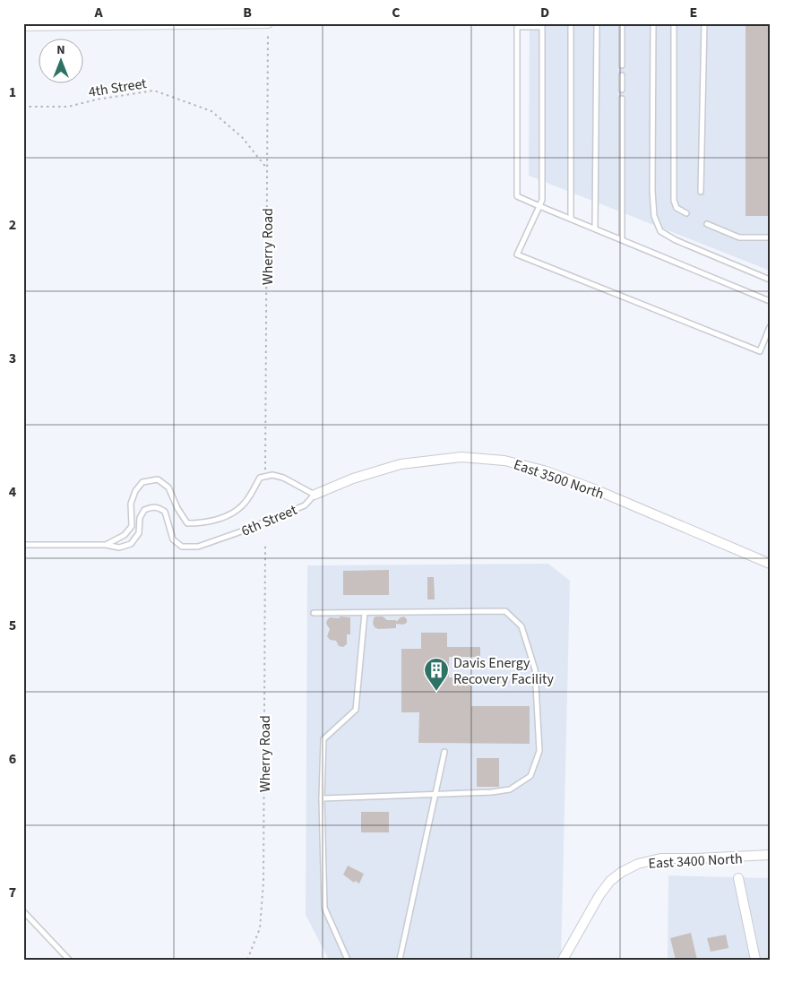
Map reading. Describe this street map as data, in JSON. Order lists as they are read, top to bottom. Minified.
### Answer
{"streets":{"street":["East 3500 North","East 3400 North"],"lane":["6th Street"],"path":["4th Street","Wherry Road"]},"crossings":[["4th Street","Wherry Road"],["East 3500 North","6th Street"]],"places":{"building":["Davis Energy Recovery Facility"]},"north":"top","grid":{"columns":["A","B","C","D","E"],"rows":["1","2","3","4","5","6","7"]}}
